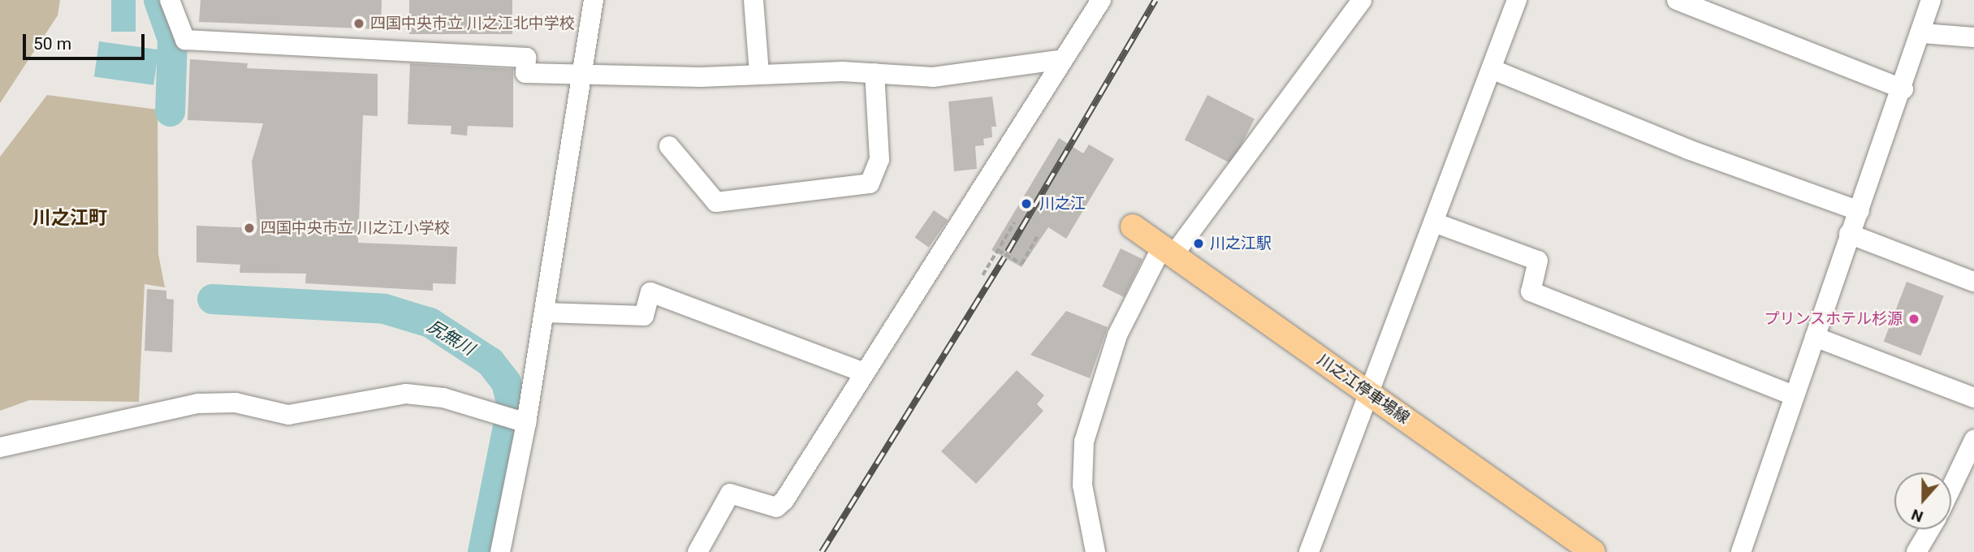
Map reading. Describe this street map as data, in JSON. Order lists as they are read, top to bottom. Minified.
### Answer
{"streets":{"main road":["川之江停車場線"]},"districts":["川之江町"],"water":["尻無川"],"places":["四国中央市立 川之江北中学校","川之江","四国中央市立 川之江小学校","川之江駅","プリンスホテル杉源"],"scale_bar":"50 m","north":"bottom"}
